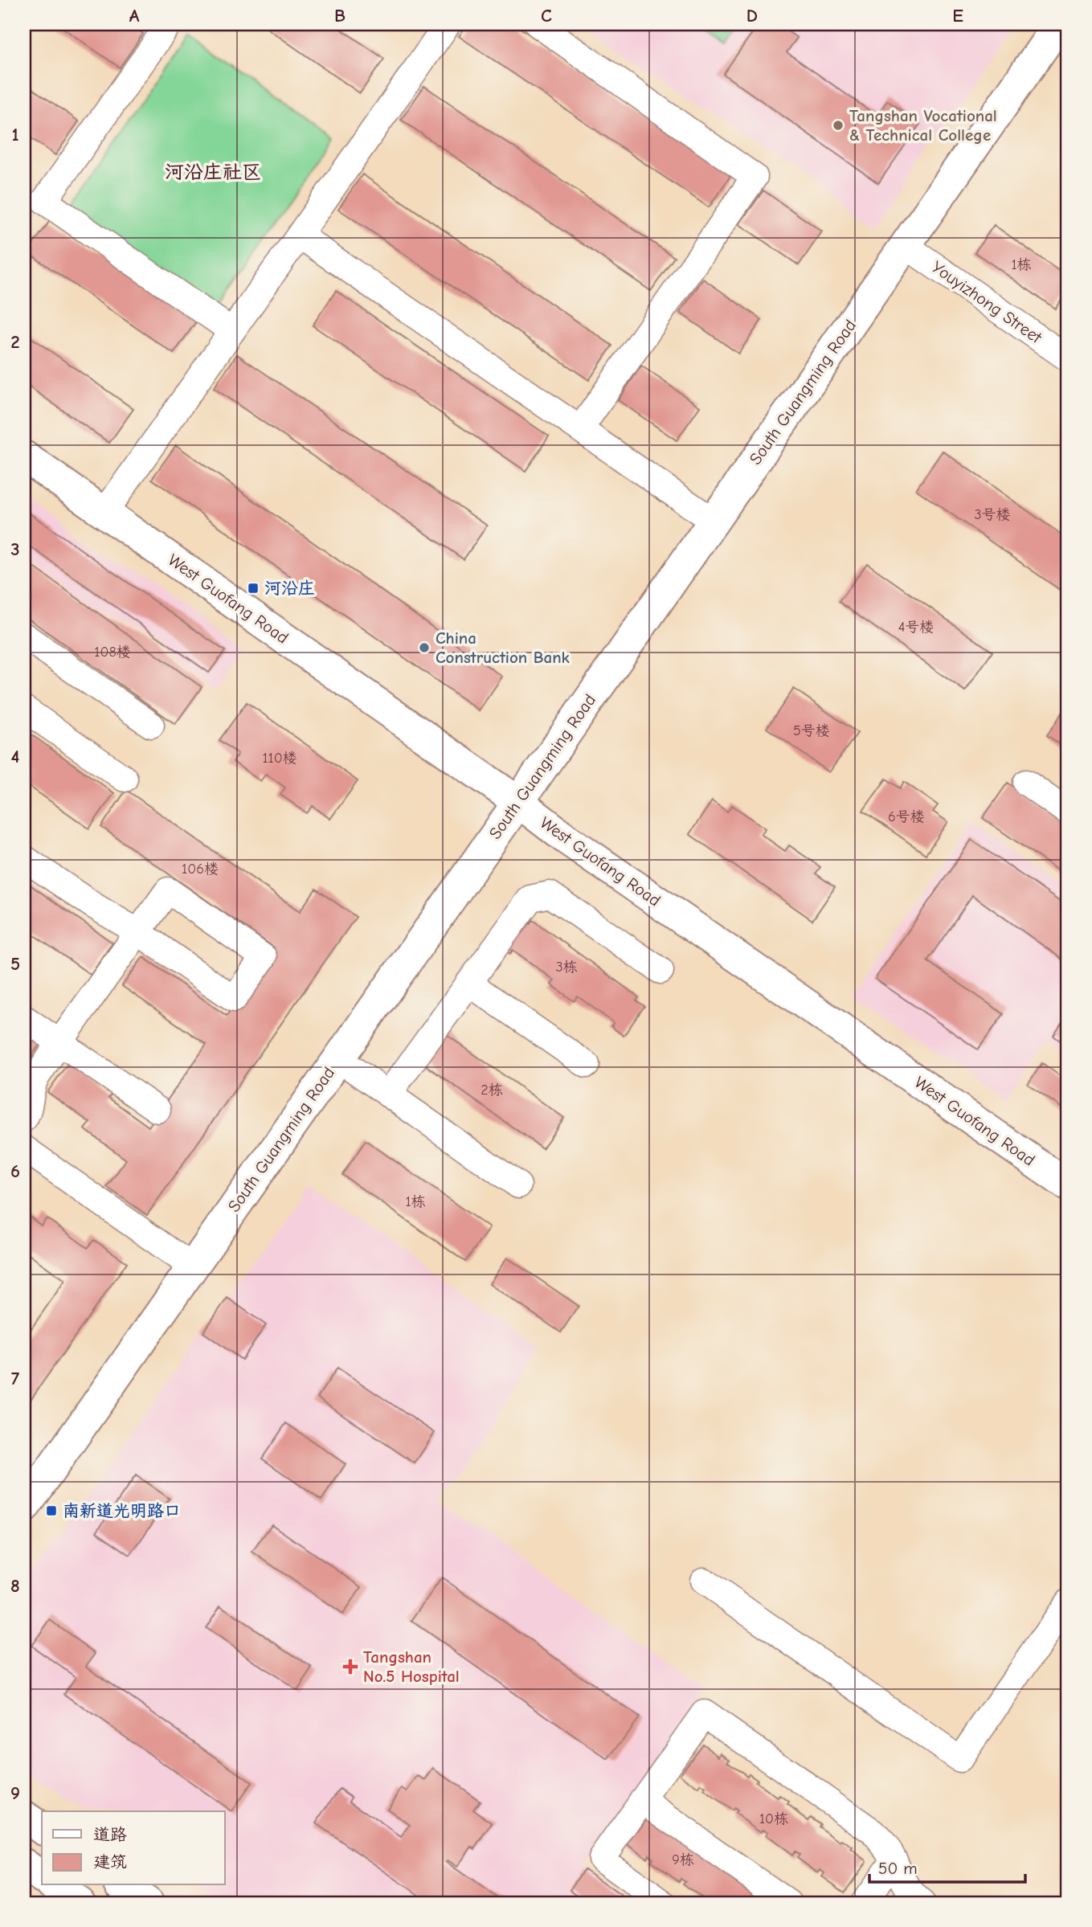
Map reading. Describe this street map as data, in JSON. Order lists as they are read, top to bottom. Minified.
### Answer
{"streets":{"main road":["South Guangming Road","West Guofang Road"],"street":["Youyizhong Street"]},"crossings":[["Youyizhong Street","South Guangming Road"],["South Guangming Road","West Guofang Road"]],"districts":["河沿庄社区"],"places":{"other":["Tangshan Vocational & Technical College","China Construction Bank"],"transit":["河沿庄","南新道光明路口"],"health":["Tangshan No.5 Hospital"]},"house_numbers":["1栋","3号楼","4号楼","108楼","5号楼","110楼","6号楼","106楼","3栋","2栋","1栋","10栋","9栋"],"legend":["道路","建筑"],"scale_bar":"50 m","grid":{"columns":["A","B","C","D","E"],"rows":["1","2","3","4","5","6","7","8","9"]}}
